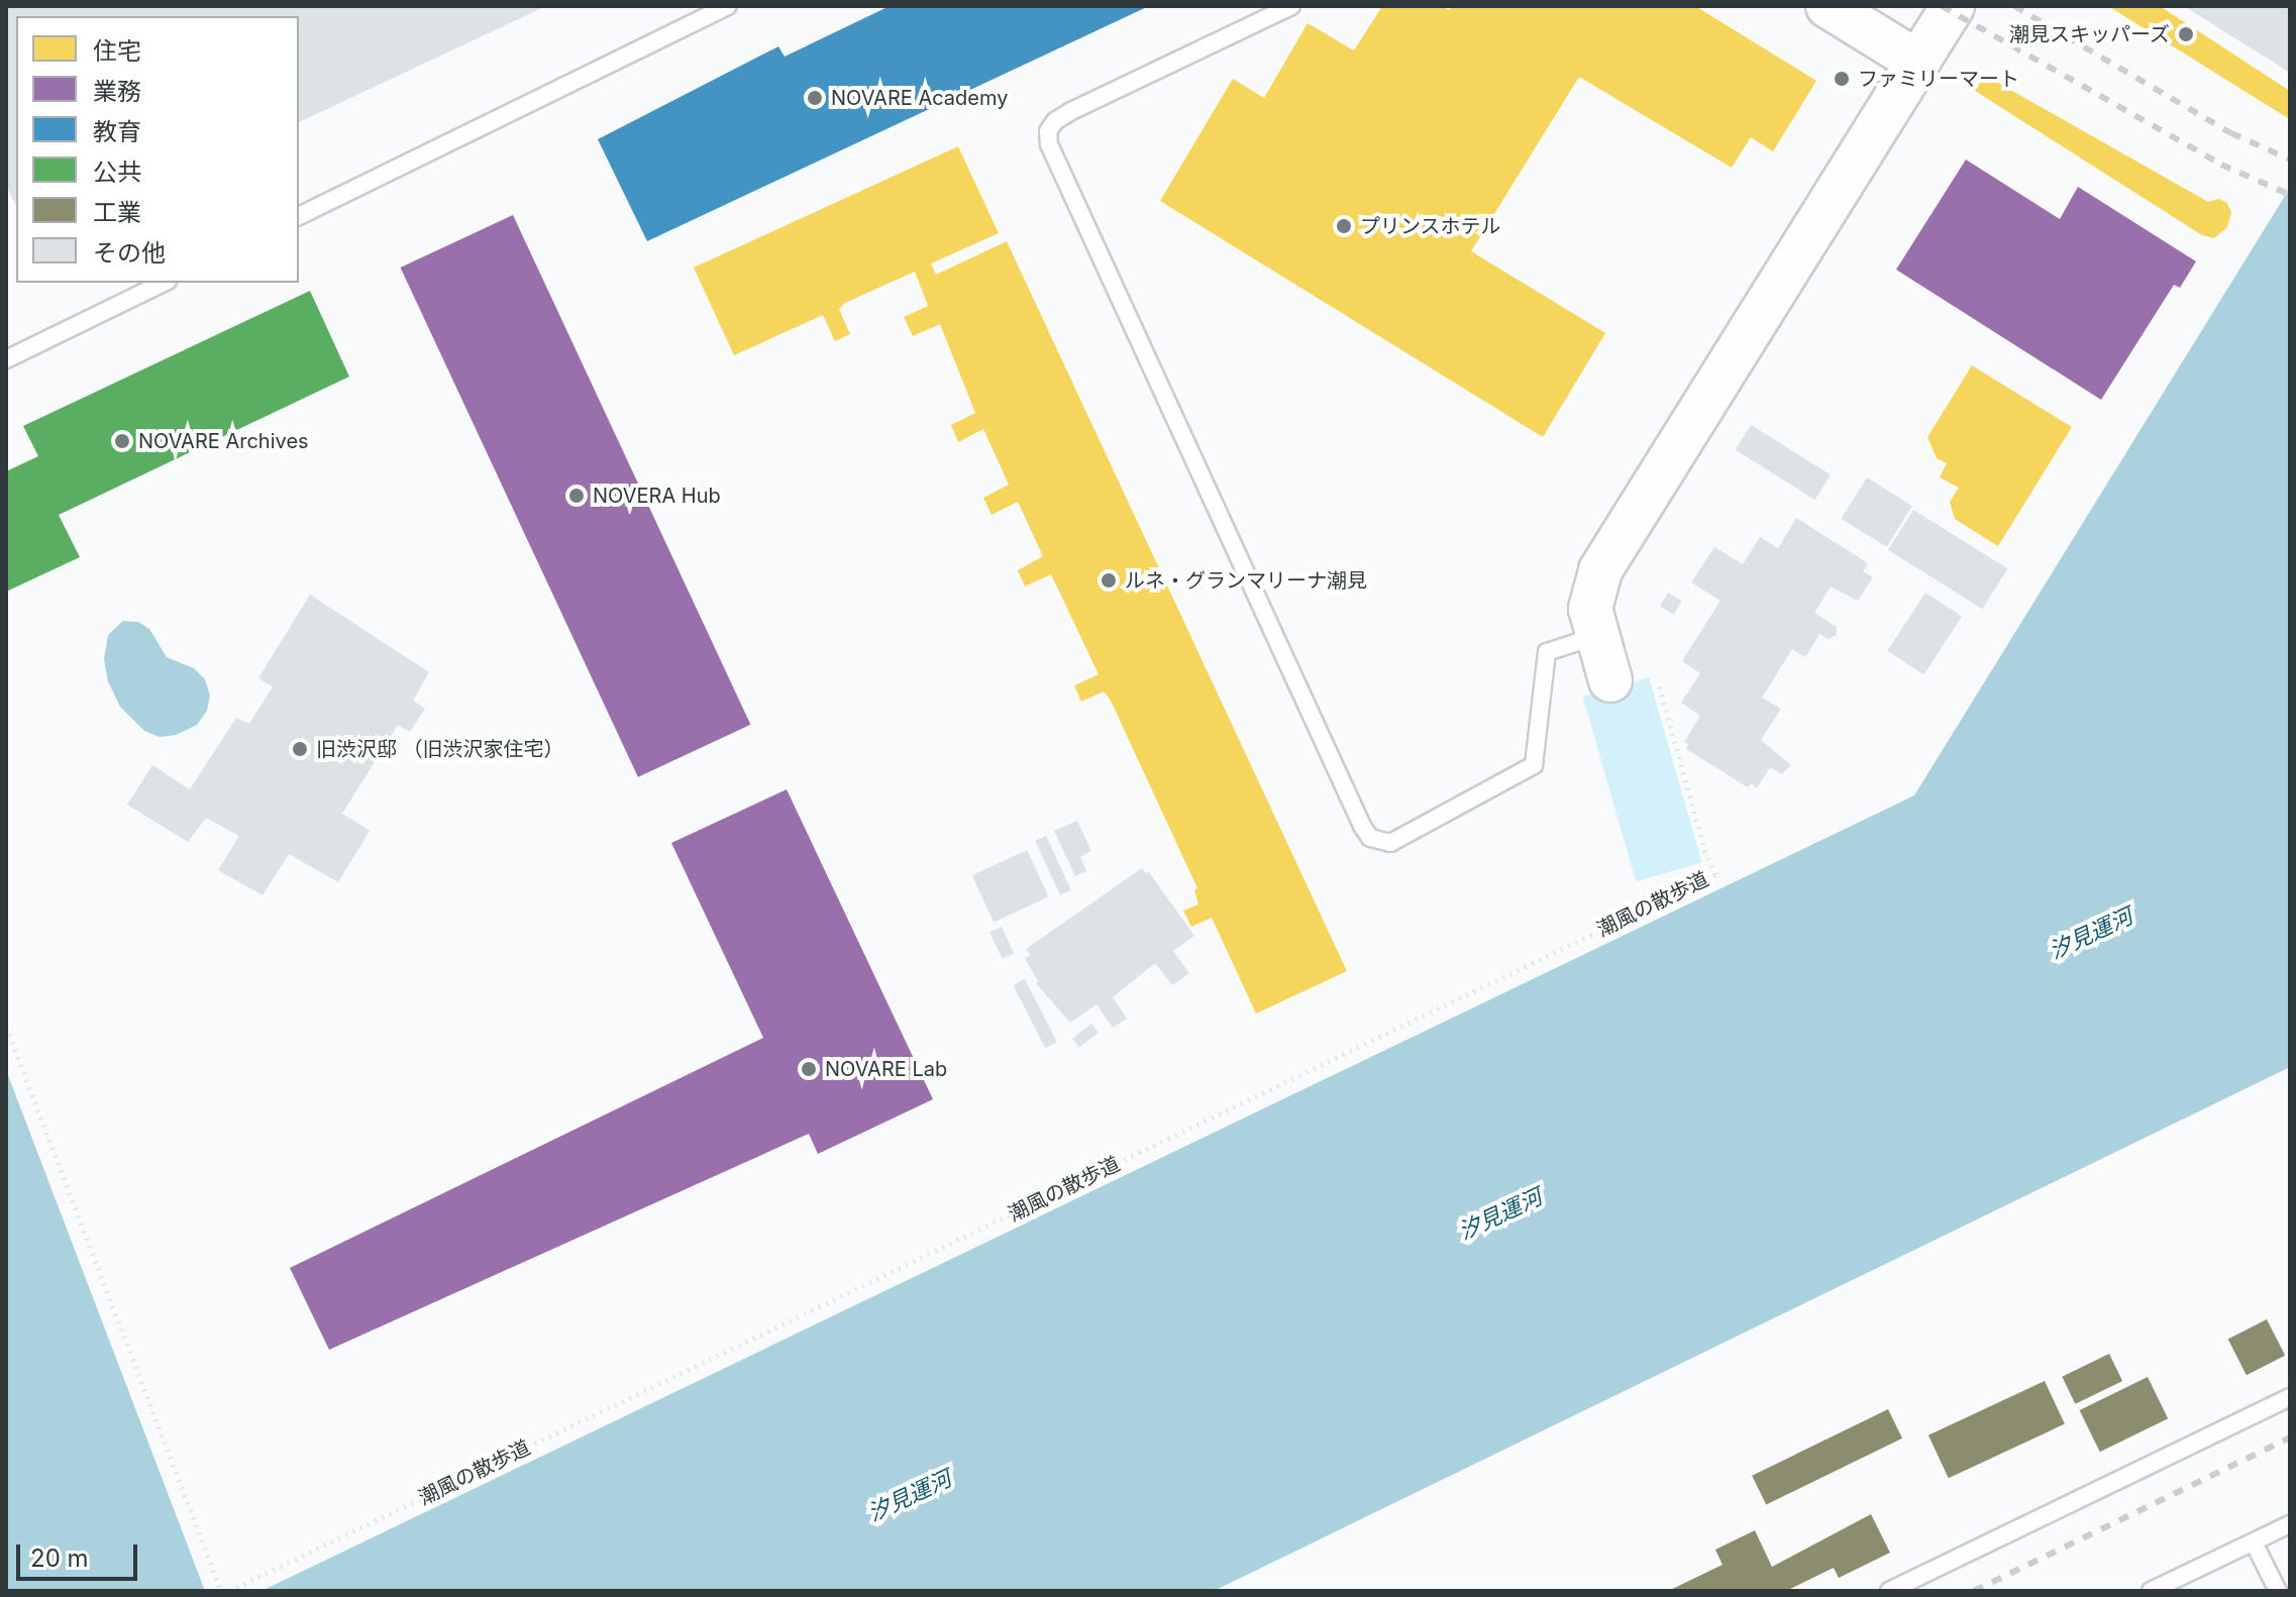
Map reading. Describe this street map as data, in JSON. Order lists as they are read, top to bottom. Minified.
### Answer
{"streets":{"path":["潮風の散歩道"]},"water":["汐見運河"],"places":["潮見スキッパーズ","ファミリーマート","NOVARE Academy","プリンスホテル","NOVARE Archives","NOVERA Hub","ルネ・グランマリーナ潮見","旧渋沢邸 （旧渋沢家住宅）","NOVARE Lab"],"legend":["住宅","業務","教育","公共","工業","その他"],"scale_bar":"20 m"}
